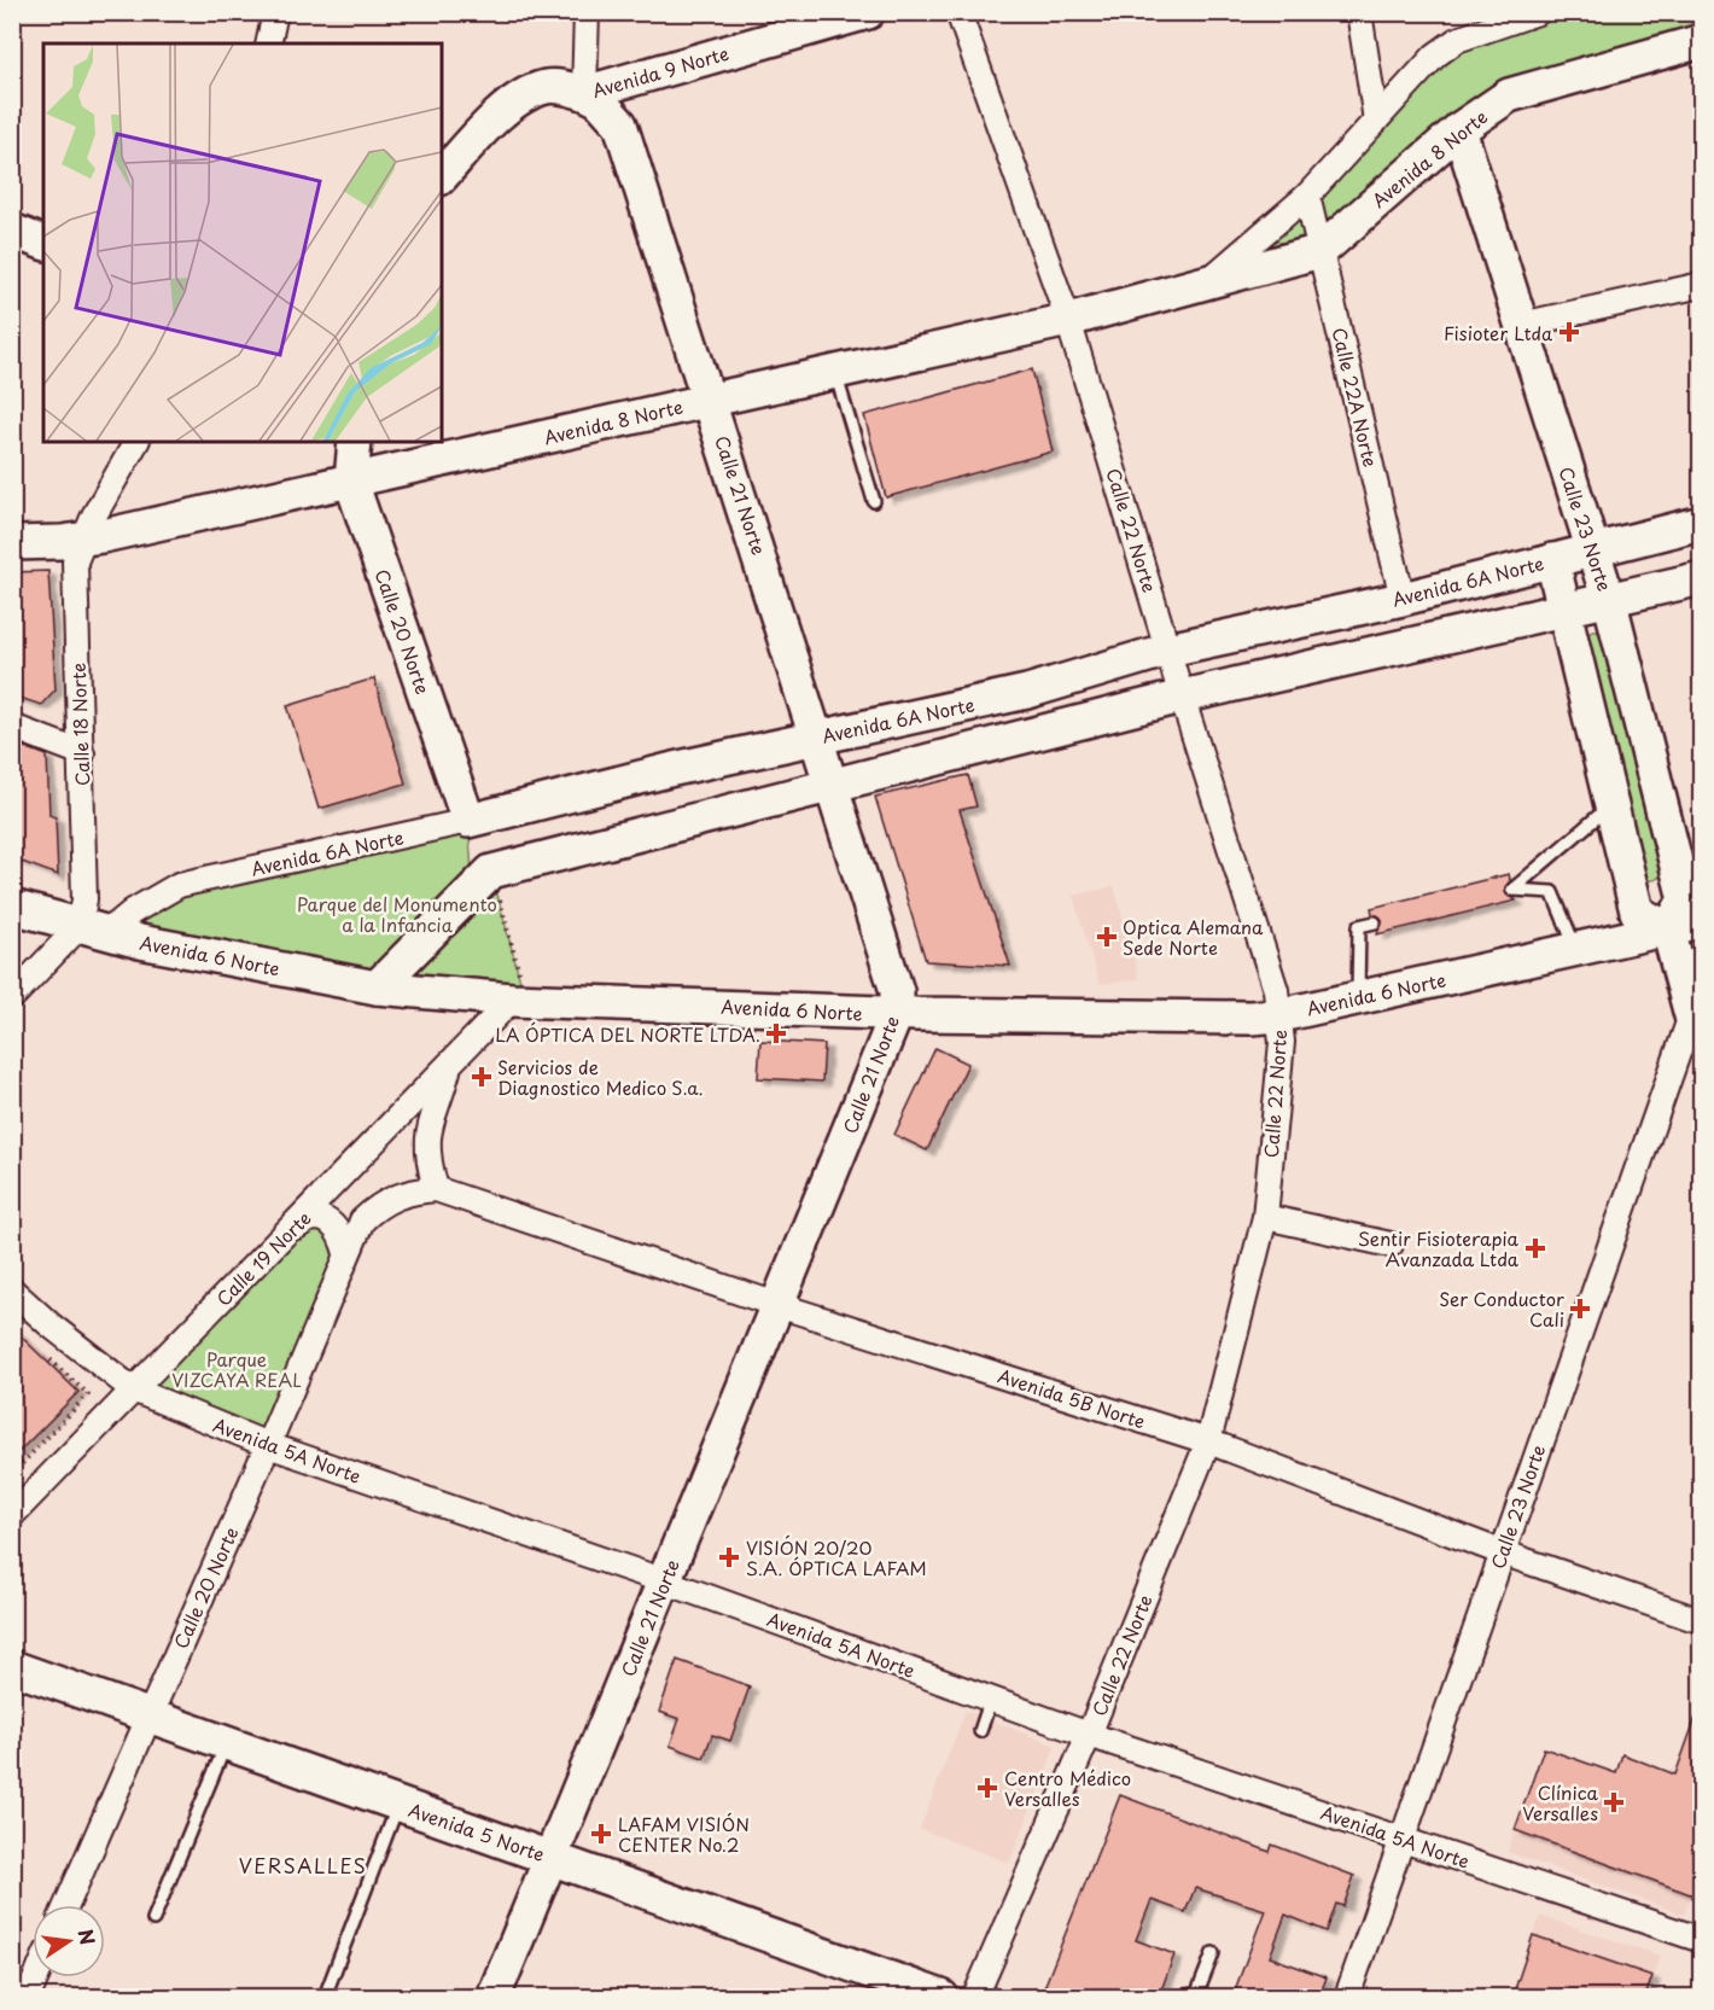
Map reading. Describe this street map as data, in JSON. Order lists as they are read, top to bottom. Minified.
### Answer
{"streets":{"street":["Avenida 9 Norte","Avenida 8 Norte","Calle 22A Norte","Calle 21 Norte","Calle 23 Norte","Calle 22 Norte","Avenida 6A Norte","Calle 20 Norte","Calle 18 Norte","Avenida 6 Norte","Calle 19 Norte","Avenida 5B Norte","Avenida 5A Norte","Avenida 5 Norte"]},"crossings":[["Avenida 9 Norte","Calle 21 Norte"],["Avenida 8 Norte","Calle 22A Norte"],["Avenida 8 Norte","Calle 21 Norte"],["Avenida 8 Norte","Calle 23 Norte"],["Avenida 8 Norte","Calle 22 Norte"],["Avenida 8 Norte","Calle 20 Norte"],["Avenida 8 Norte","Calle 18 Norte"],["Calle 22A Norte","Avenida 6A Norte"],["Calle 21 Norte","Avenida 6A Norte"],["Calle 21 Norte","Avenida 6 Norte"],["Calle 21 Norte","Avenida 5B Norte"],["Calle 21 Norte","Avenida 5A Norte"],["Calle 21 Norte","Avenida 5 Norte"],["Calle 23 Norte","Avenida 6A Norte"],["Calle 23 Norte","Avenida 6 Norte"],["Calle 23 Norte","Avenida 5B Norte"],["Calle 23 Norte","Avenida 5A Norte"],["Calle 22 Norte","Avenida 6A Norte"],["Calle 22 Norte","Avenida 6 Norte"],["Calle 22 Norte","Avenida 5B Norte"],["Calle 22 Norte","Avenida 5A Norte"],["Avenida 6A Norte","Calle 20 Norte"],["Avenida 6A Norte","Calle 18 Norte"],["Avenida 6A Norte","Avenida 6 Norte"],["Calle 20 Norte","Avenida 5B Norte"],["Calle 20 Norte","Avenida 5A Norte"],["Calle 20 Norte","Avenida 5 Norte"],["Calle 18 Norte","Avenida 6 Norte"],["Avenida 6 Norte","Calle 19 Norte"],["Calle 19 Norte","Avenida 5A Norte"]],"districts":["VERSALLES"],"parks":["Parque del Monumento a la Infancia","Parque VIZCAYA REAL"],"places":{"health":["Fisioter Ltda","Optica Alemana Sede Norte","LA ÓPTICA DEL NORTE LTDA.","Servicios de Diagnostico Medico S.a.","Sentir Fisioterapia Avanzada Ltda","Ser Conductor Cali","VISIÓN 20/20 S.A. ÓPTICA LAFAM","Centro Médico Versalles","Clínica Versalles","LAFAM VISIÓN CENTER No.2"]},"north":"right"}
